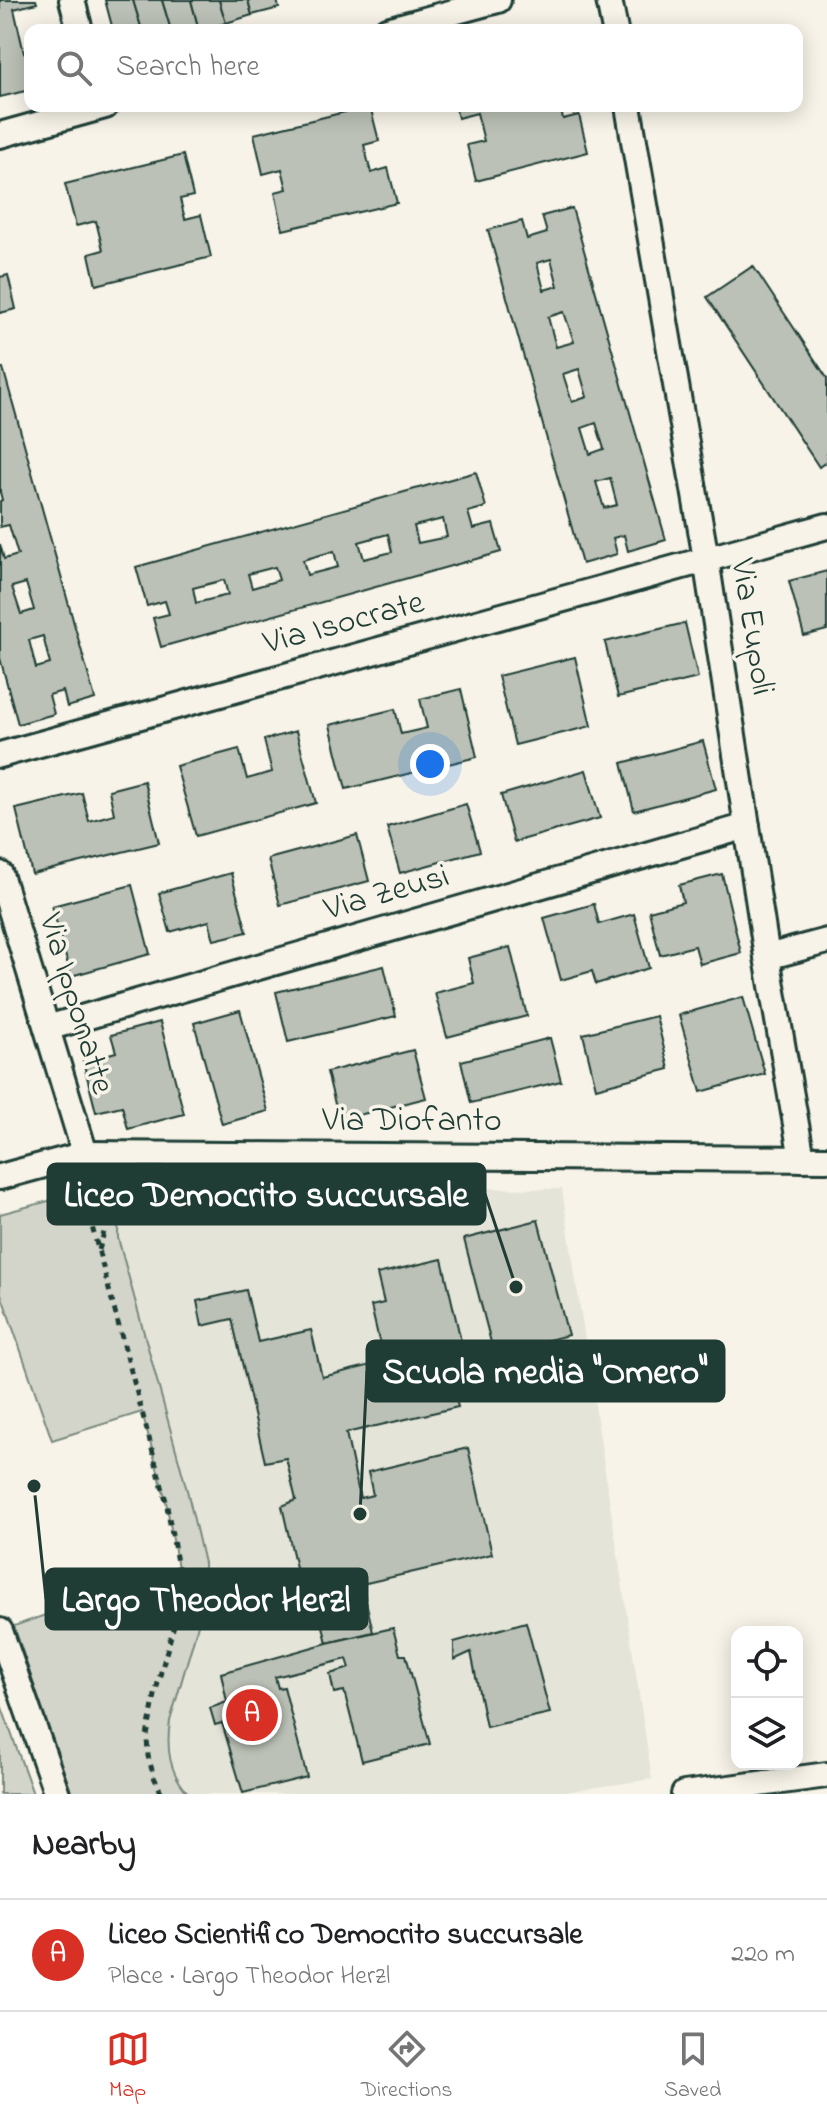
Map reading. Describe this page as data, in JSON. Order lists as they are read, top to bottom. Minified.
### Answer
{"streets":{"street":["Via Isocrate","Via Eupoli","Via Zeusi","Via Ipponatte","Via Diofanto"]},"crossings":[["Via Isocrate","Via Eupoli"],["Via Eupoli","Via Zeusi"],["Via Eupoli","Via Diofanto"],["Via Zeusi","Via Ipponatte"],["Via Ipponatte","Via Diofanto"]],"places":["Liceo Democrito succursale","Largo Theodor Herzl","Scuola media \"Omero\""],"page":{"search":"Search here","pins":"A","heading":"Nearby","list":[{"mark":"A","name":"Liceo Scientifico Democrito succursale","note":"Place · Largo Theodor Herzl","value":"220 m"}],"nav":["Map","Directions","Saved"]}}
